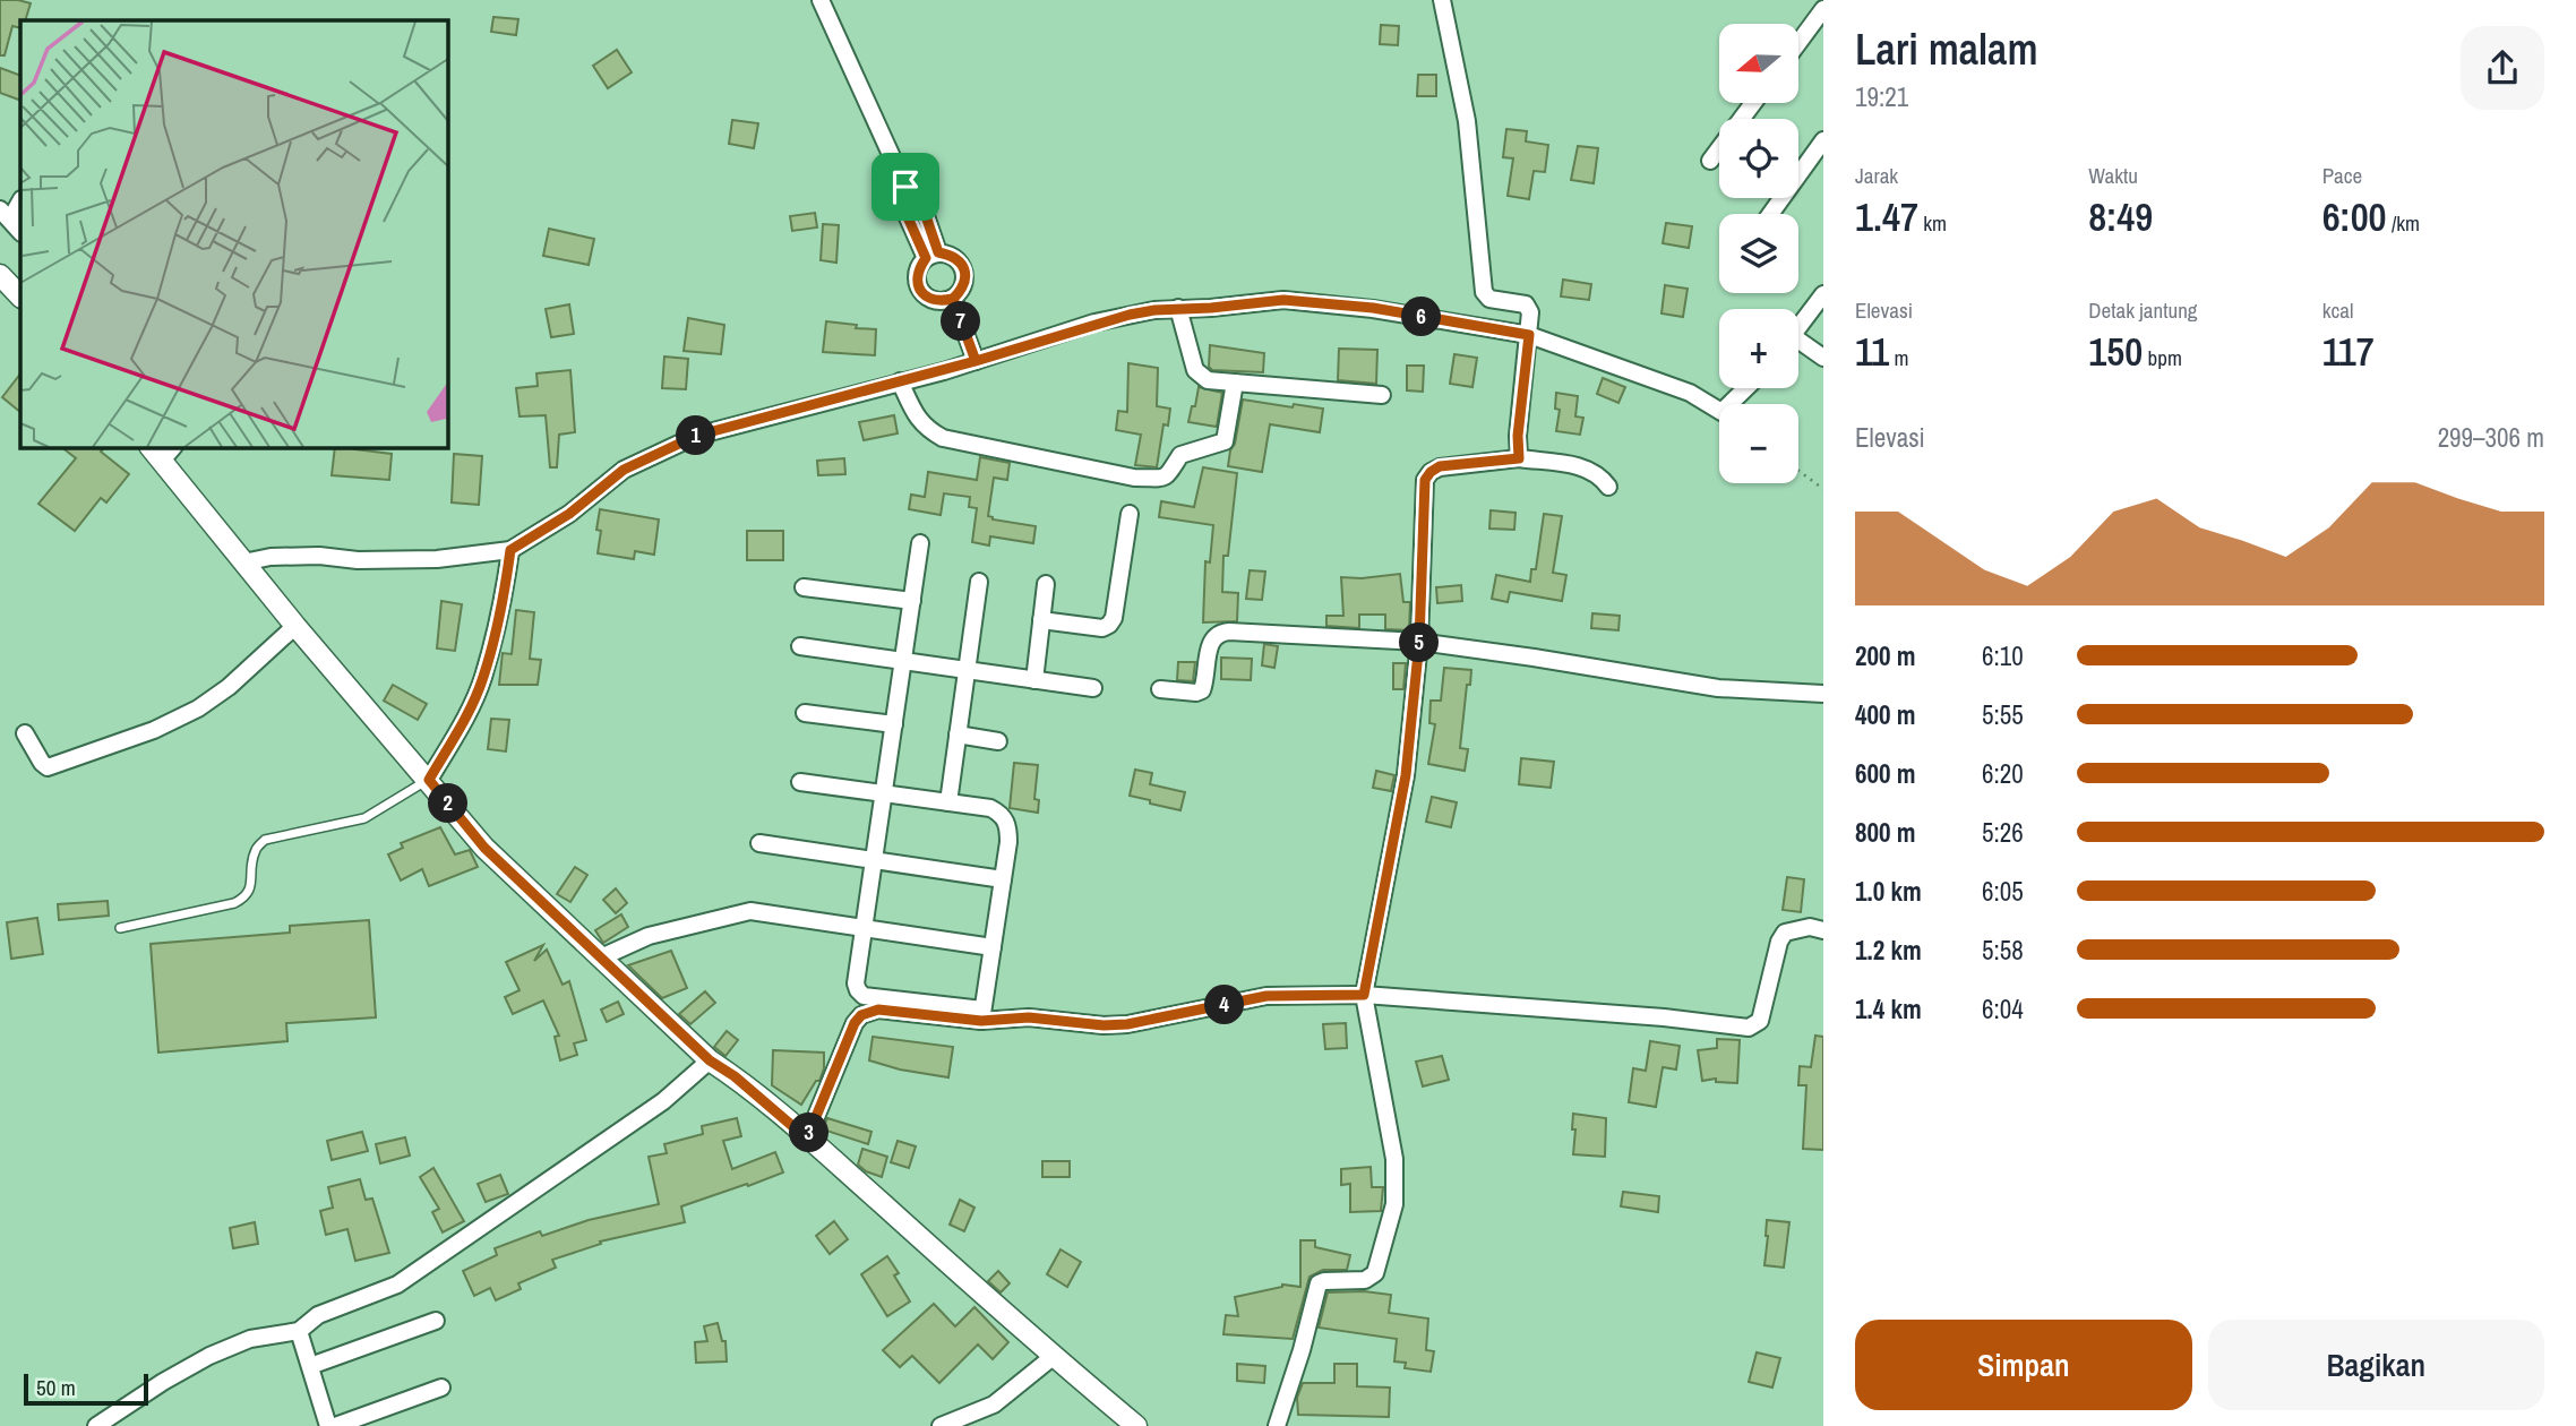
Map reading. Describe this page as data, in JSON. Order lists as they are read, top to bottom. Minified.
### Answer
{"scale_bar":"50 m","north":"left","page":{"heading":["Lari malam","19:21"],"map_buttons":["+","−"],"stats":[["Jarak","1.47 km"],["Waktu","8:49"],["Pace","6:00 /km"],["Elevasi","11 m"],["Detak jantung","150 bpm"],["kcal","117"]],"pins":["6","7","1","5","2","4","3"],"chart":["Elevasi","299–306 m"],"list":[{"name":"200 m","note":"6:10"},{"name":"400 m","note":"5:55"},{"name":"600 m","note":"6:20"},{"name":"800 m","note":"5:26"},{"name":"1.0 km","note":"6:05"},{"name":"1.2 km","note":"5:58"},{"name":"1.4 km","note":"6:04"}],"buttons":["Simpan","Bagikan"],"scale":"50 m"}}
